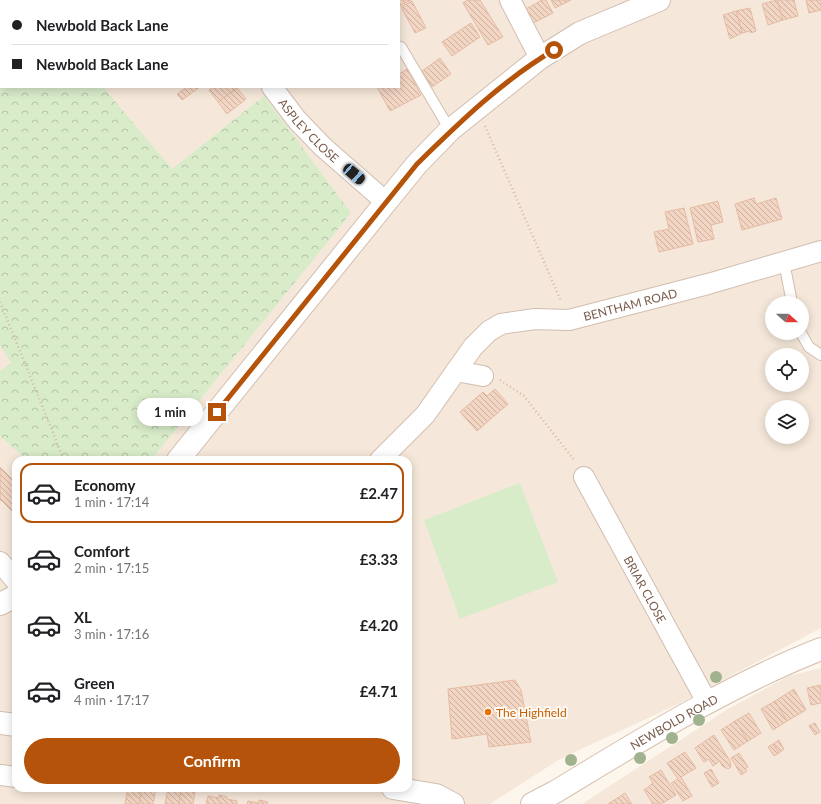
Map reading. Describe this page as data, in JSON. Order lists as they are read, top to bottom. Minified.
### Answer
{"streets":{"street":["ASPLEY CLOSE","BENTHAM ROAD","BRIAR CLOSE","NEWBOLD ROAD"]},"crossings":[["BRIAR CLOSE","NEWBOLD ROAD"]],"places":["The Highfield"],"north":"right","page":{"banner":["Newbold Back Lane","Newbold Back Lane"],"bubble":"1 min","list":[{"name":"Economy","note":"1 min · 17:14","value":"£2.47"},{"name":"Comfort","note":"2 min · 17:15","value":"£3.33"},{"name":"XL","note":"3 min · 17:16","value":"£4.20"},{"name":"Green","note":"4 min · 17:17","value":"£4.71"}],"buttons":"Confirm"}}
